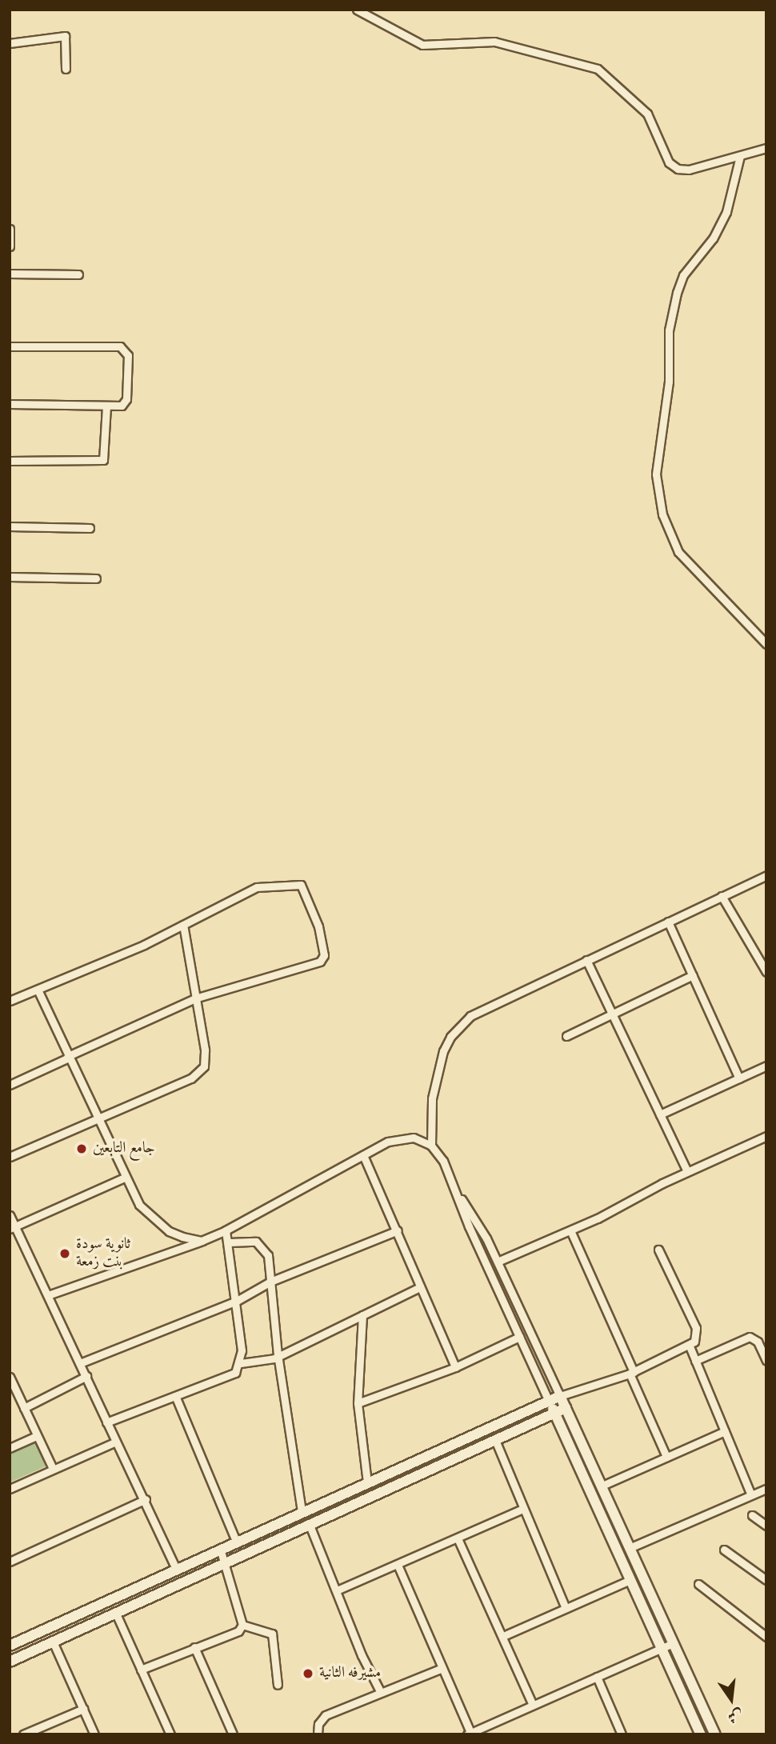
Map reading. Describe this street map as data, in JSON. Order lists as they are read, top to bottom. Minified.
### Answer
{"places":["جامع التابعين","ثانوية سودة بنت زمعة","مشيرفه الثانية"],"north":"bottom"}
